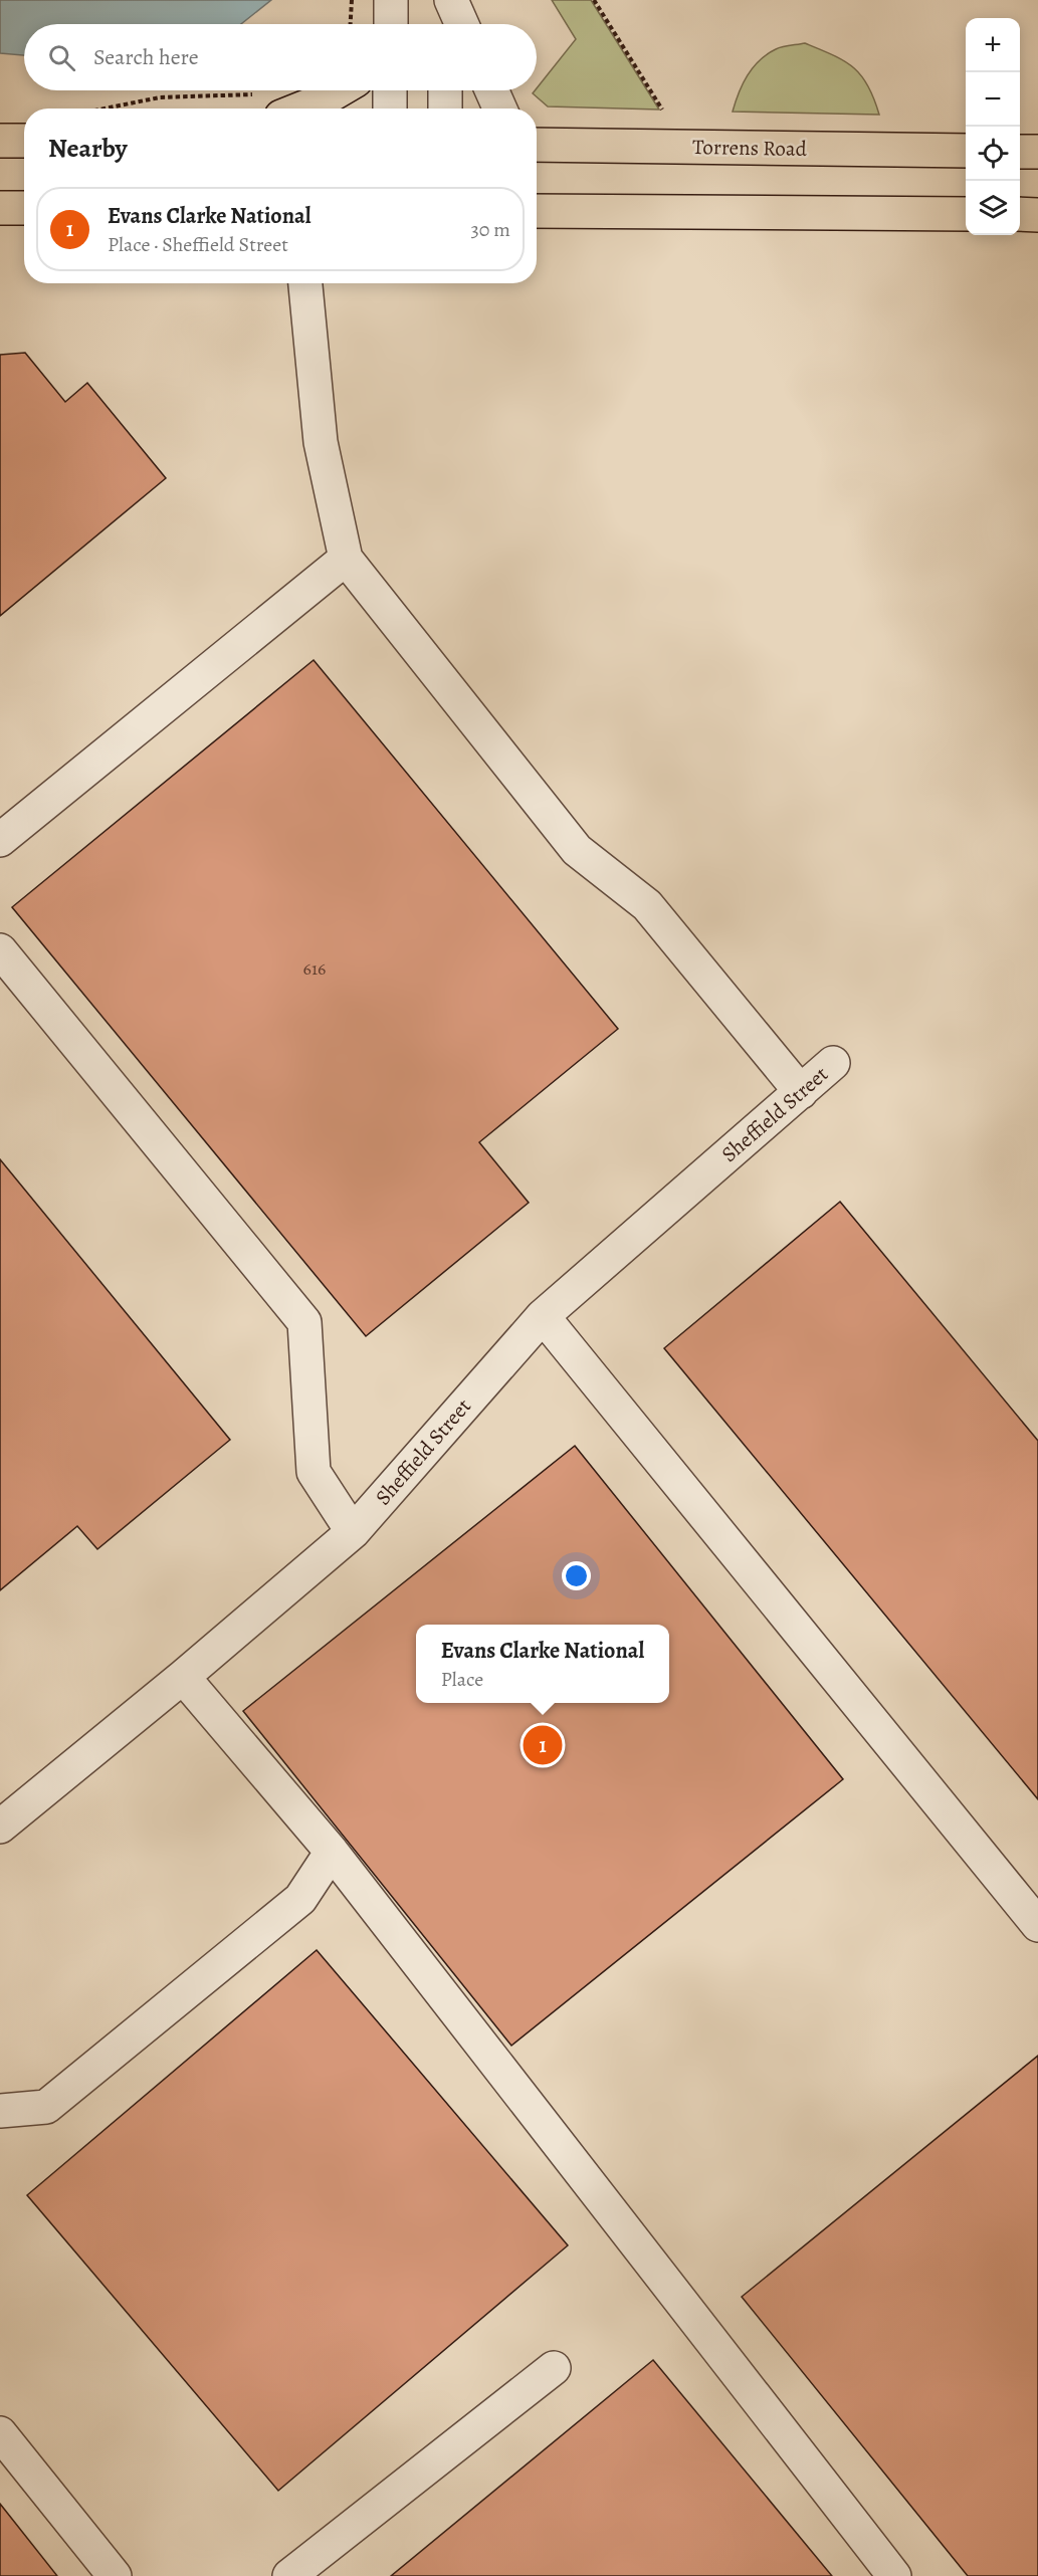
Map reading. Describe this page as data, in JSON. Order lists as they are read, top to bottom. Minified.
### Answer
{"streets":{"main road":["Torrens Road"],"street":["Sheffield Street"]},"house_numbers":["616"],"page":{"map_buttons":["+","−"],"search":"Search here","heading":"Nearby","list":[{"mark":"1","name":"Evans Clarke National","note":"Place · Sheffield Street","value":"30 m"}],"popup":["Evans Clarke National","Place"],"pins":"1"}}
